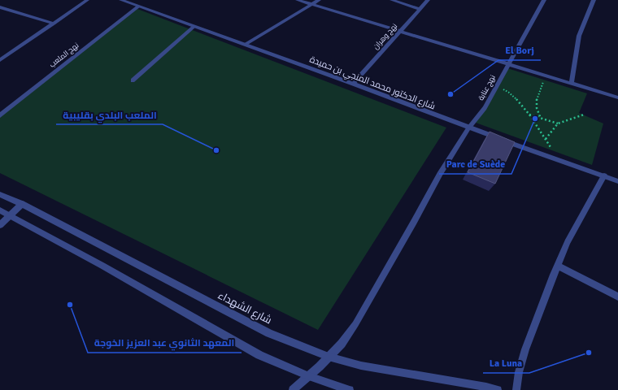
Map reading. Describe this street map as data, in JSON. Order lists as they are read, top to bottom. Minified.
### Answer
{"streets":{"street":["نهج وهران","نهج الملعب","شارع الدكتور محمد المنجي بن حميدة","نهج عنابة","شارع الشهداء"]},"crossings":[["نهج وهران","شارع الدكتور محمد المنجي بن حميدة"],["نهج الملعب","شارع الدكتور محمد المنجي بن حميدة"],["شارع الدكتور محمد المنجي بن حميدة","نهج عنابة"],["نهج عنابة","شارع الشهداء"]],"places":["El Borj","Parc de Suède","الملعب البلدي بقليبية","المعهد الثانوي عبد العزيز الخوجة","La Luna"]}
